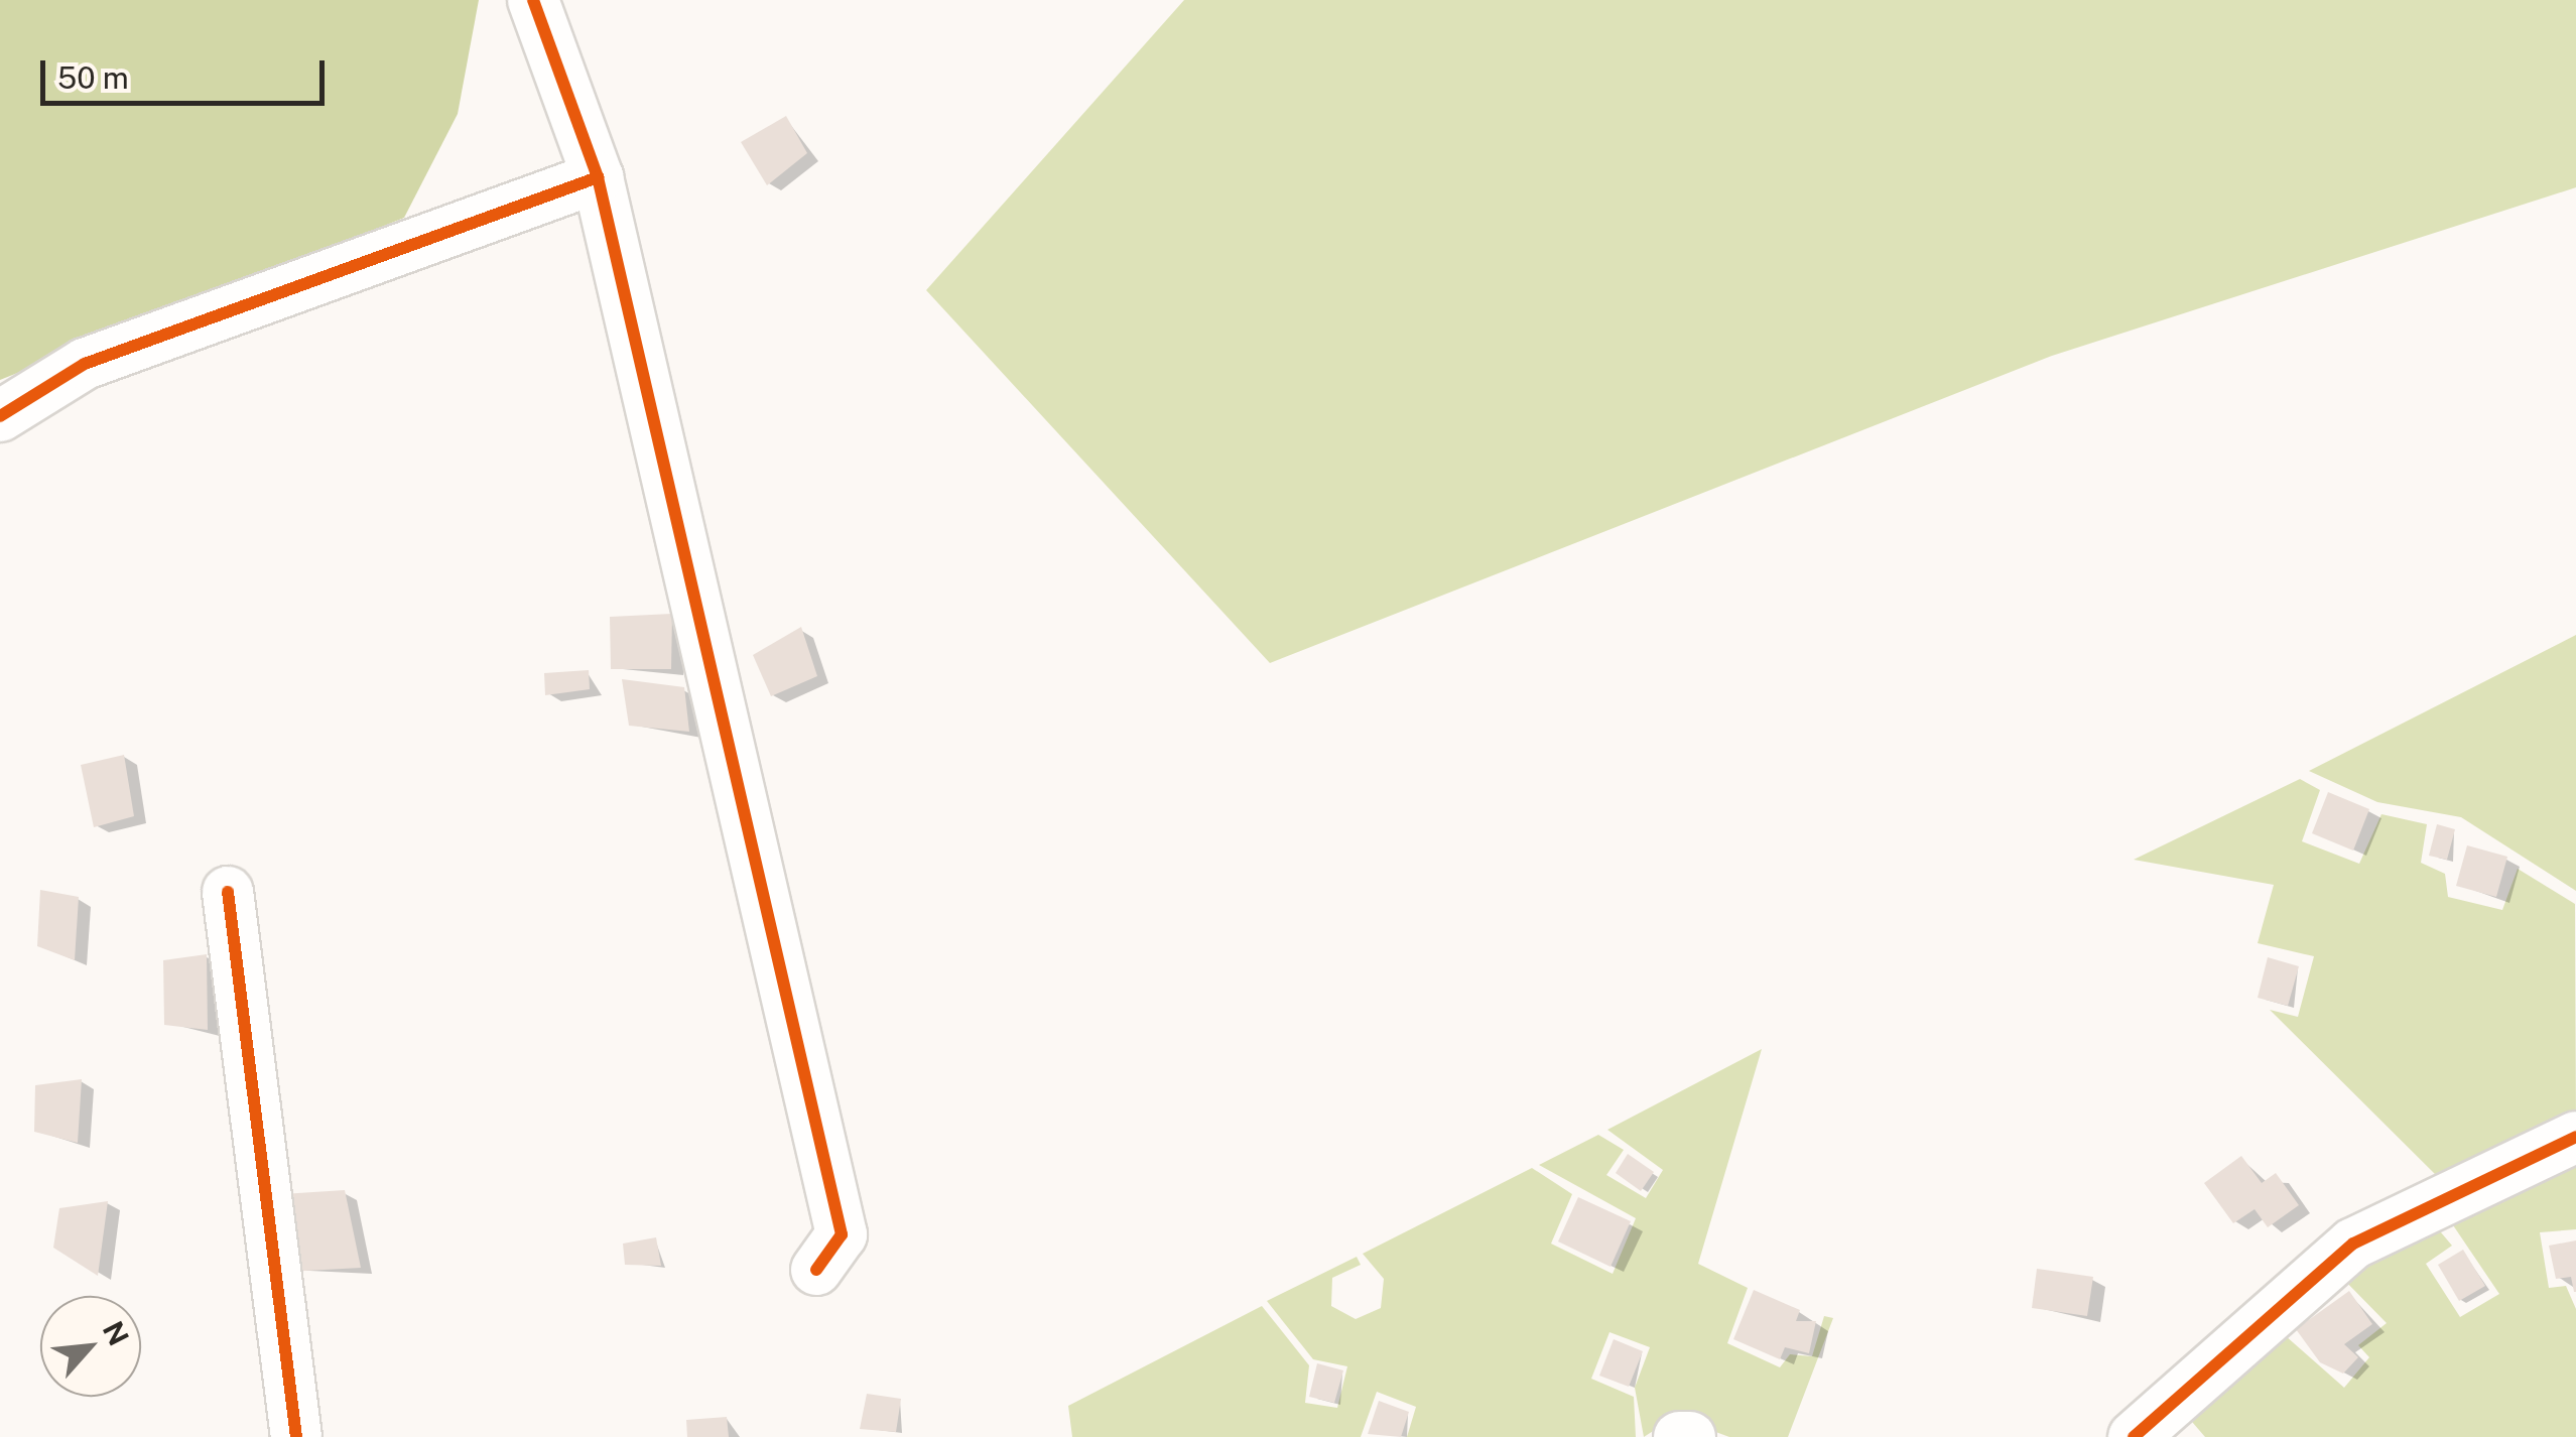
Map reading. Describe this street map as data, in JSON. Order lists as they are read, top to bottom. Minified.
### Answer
{"scale_bar":"50 m","north":"top right"}
